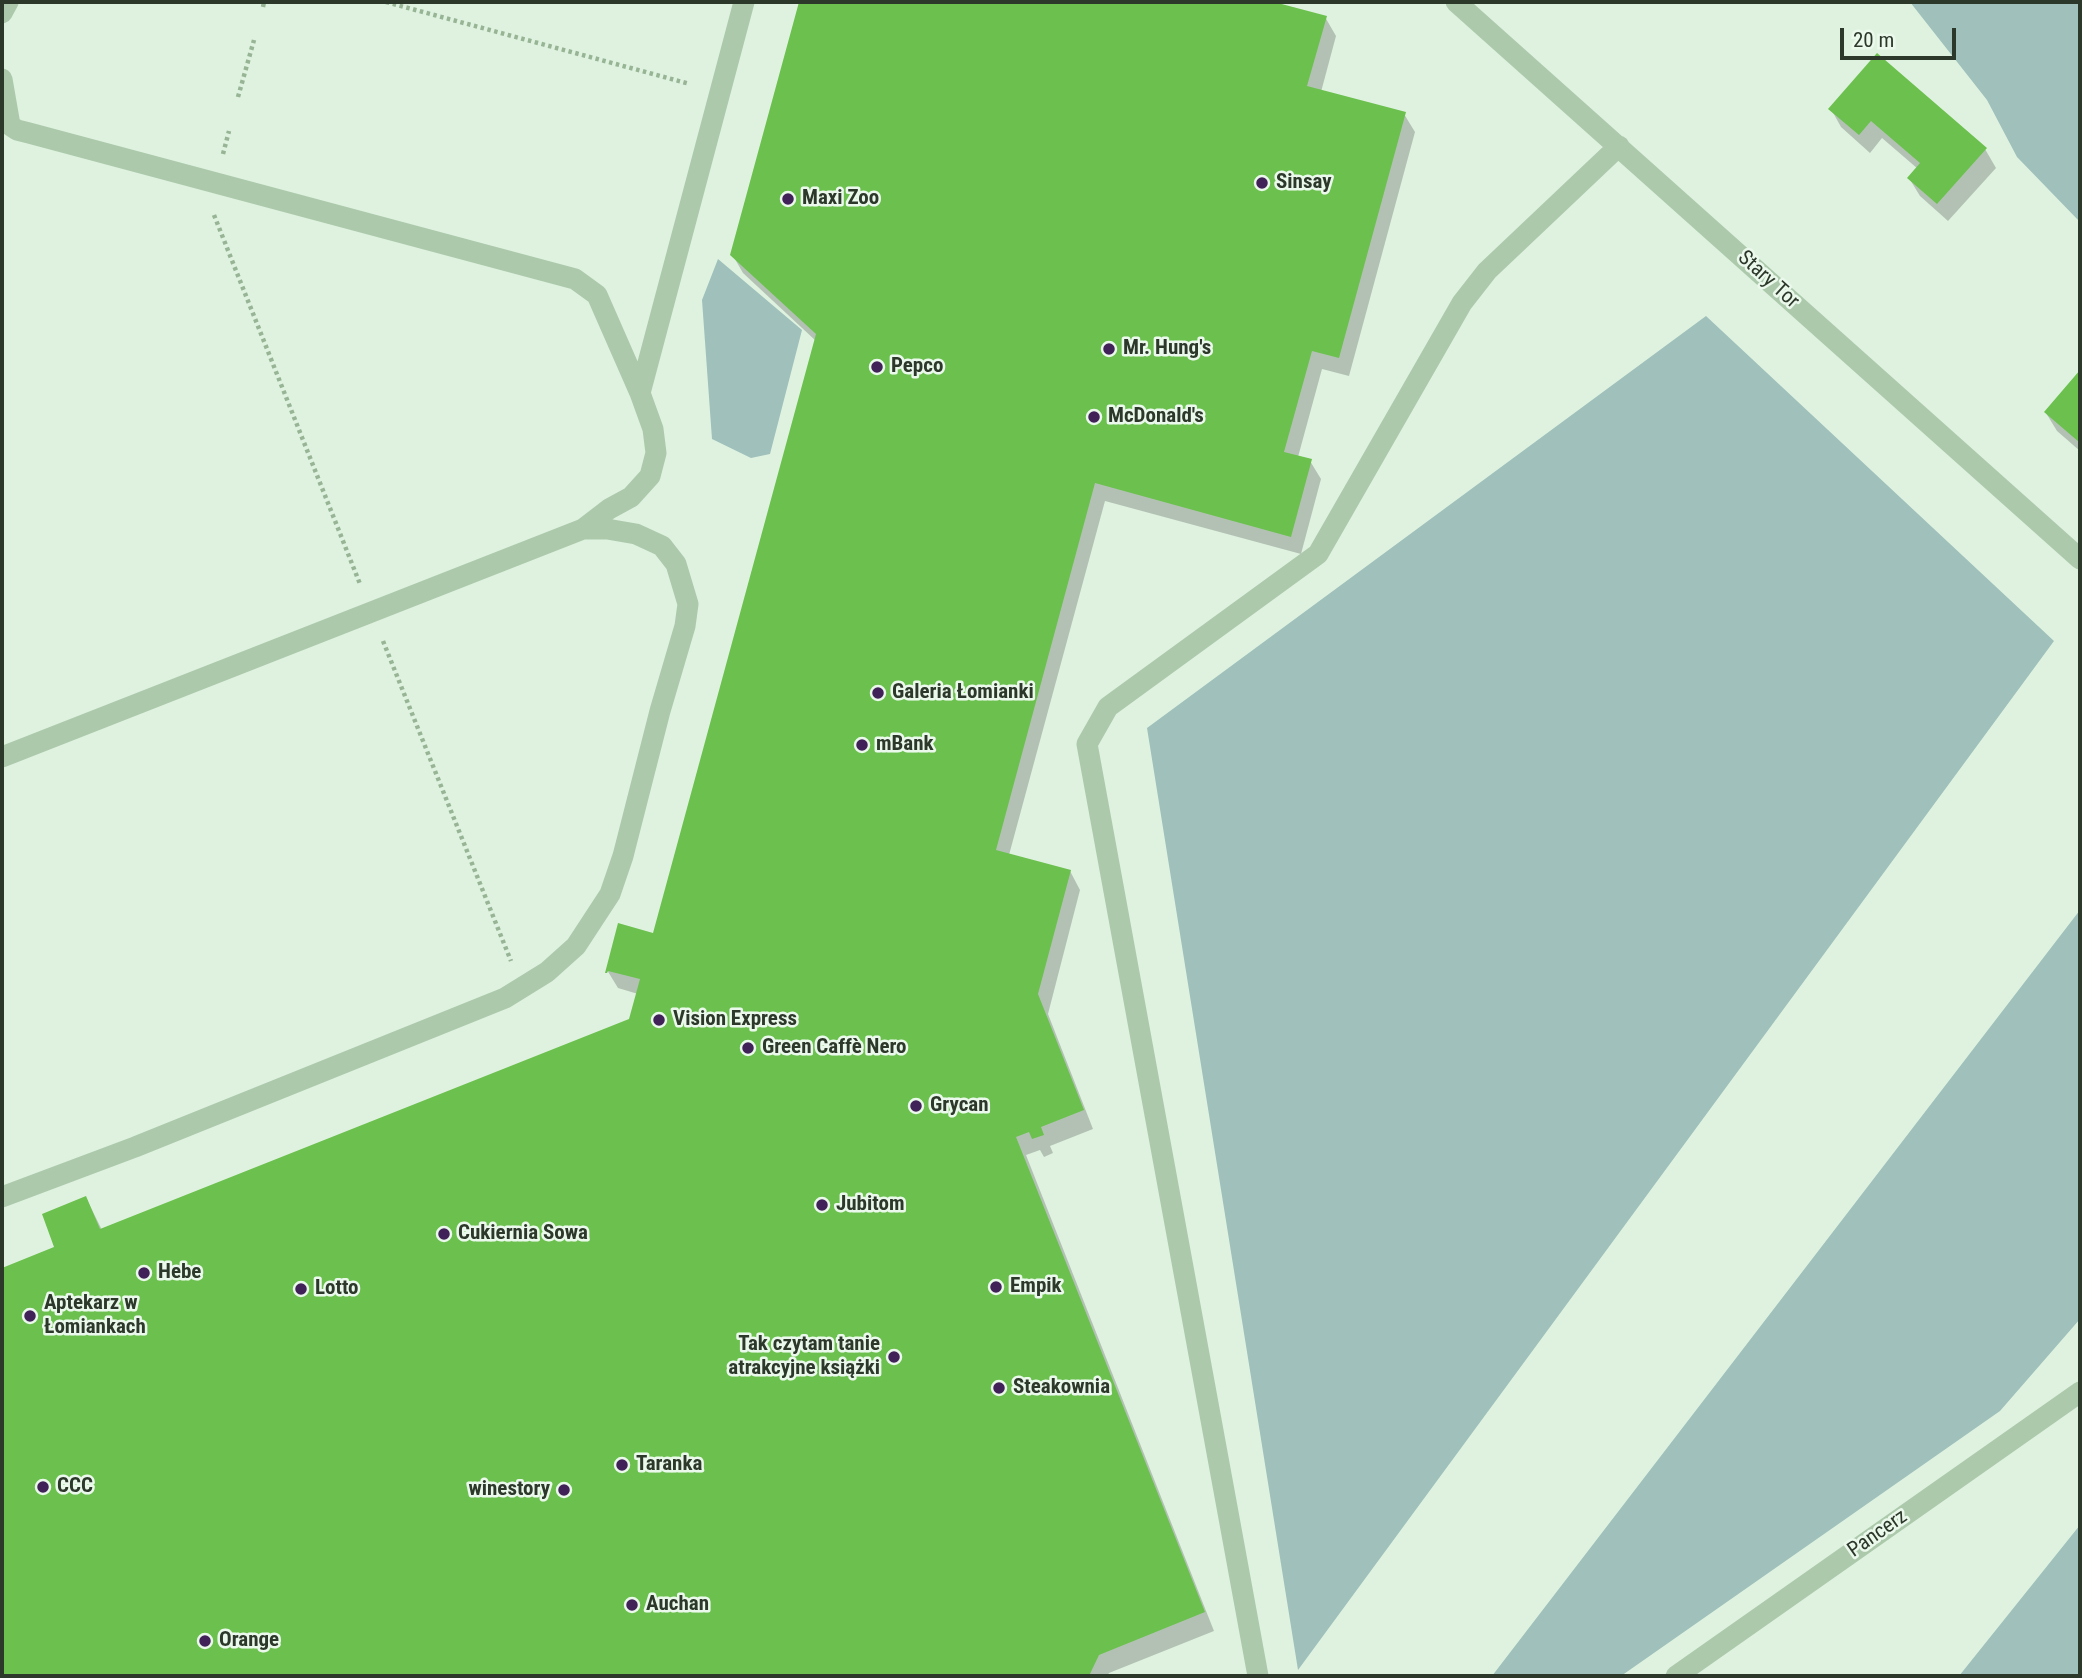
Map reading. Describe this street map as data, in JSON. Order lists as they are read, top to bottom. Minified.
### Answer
{"streets":{"street":["Stary Tor","Pancerz"]},"places":["Sinsay","Maxi Zoo","Mr. Hung's","Pepco","McDonald's","Galeria Łomianki","mBank","Vision Express","Green Caffè Nero","Grycan","Jubitom","Cukiernia Sowa","Hebe","Empik","Lotto","Aptekarz w Łomiankach","Tak czytam tanie atrakcyjne książki","Steakownia","Taranka","CCC","winestory","Auchan","Orange"],"scale_bar":"20 m"}
